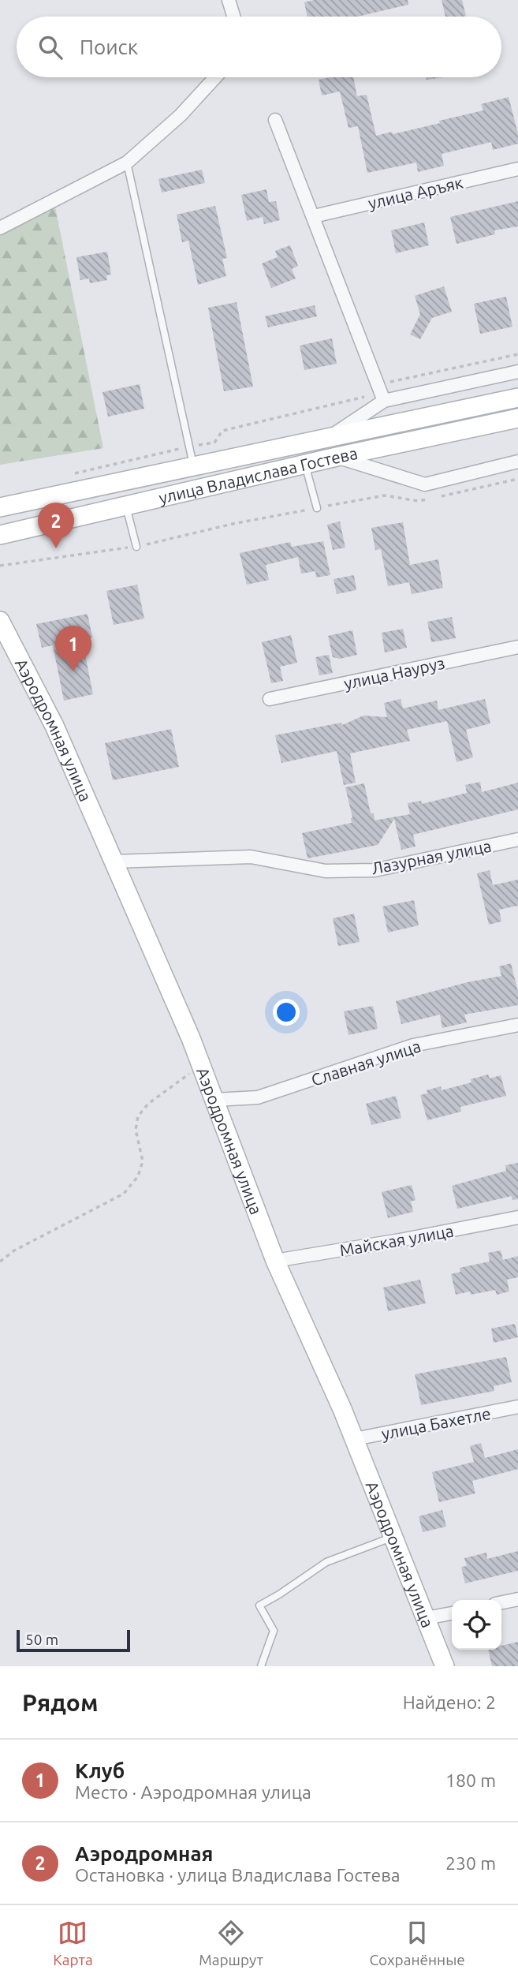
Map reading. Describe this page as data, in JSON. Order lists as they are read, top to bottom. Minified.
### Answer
{"streets":{"street":["улица Аръяк","улица Владислава Гостева","улица Науруз","Аэродромная улица","Лазурная улица","Славная улица","Майская улица","улица Бахетле"]},"crossings":[["Аэродромная улица","Лазурная улица"],["Аэродромная улица","Славная улица"],["Аэродромная улица","Майская улица"],["Аэродромная улица","улица Бахетле"]],"scale_bar":"50 m","page":{"search":"Поиск","pins":["2","1"],"scale":"50 m","heading":["Рядом","Найдено: 2"],"list":[{"mark":"1","name":"Клуб","note":"Место · Аэродромная улица","value":"180 m"},{"mark":"2","name":"Аэродромная","note":"Остановка · улица Владислава Гостева","value":"230 m"}],"nav":["Карта","Маршрут","Сохранённые"]}}
